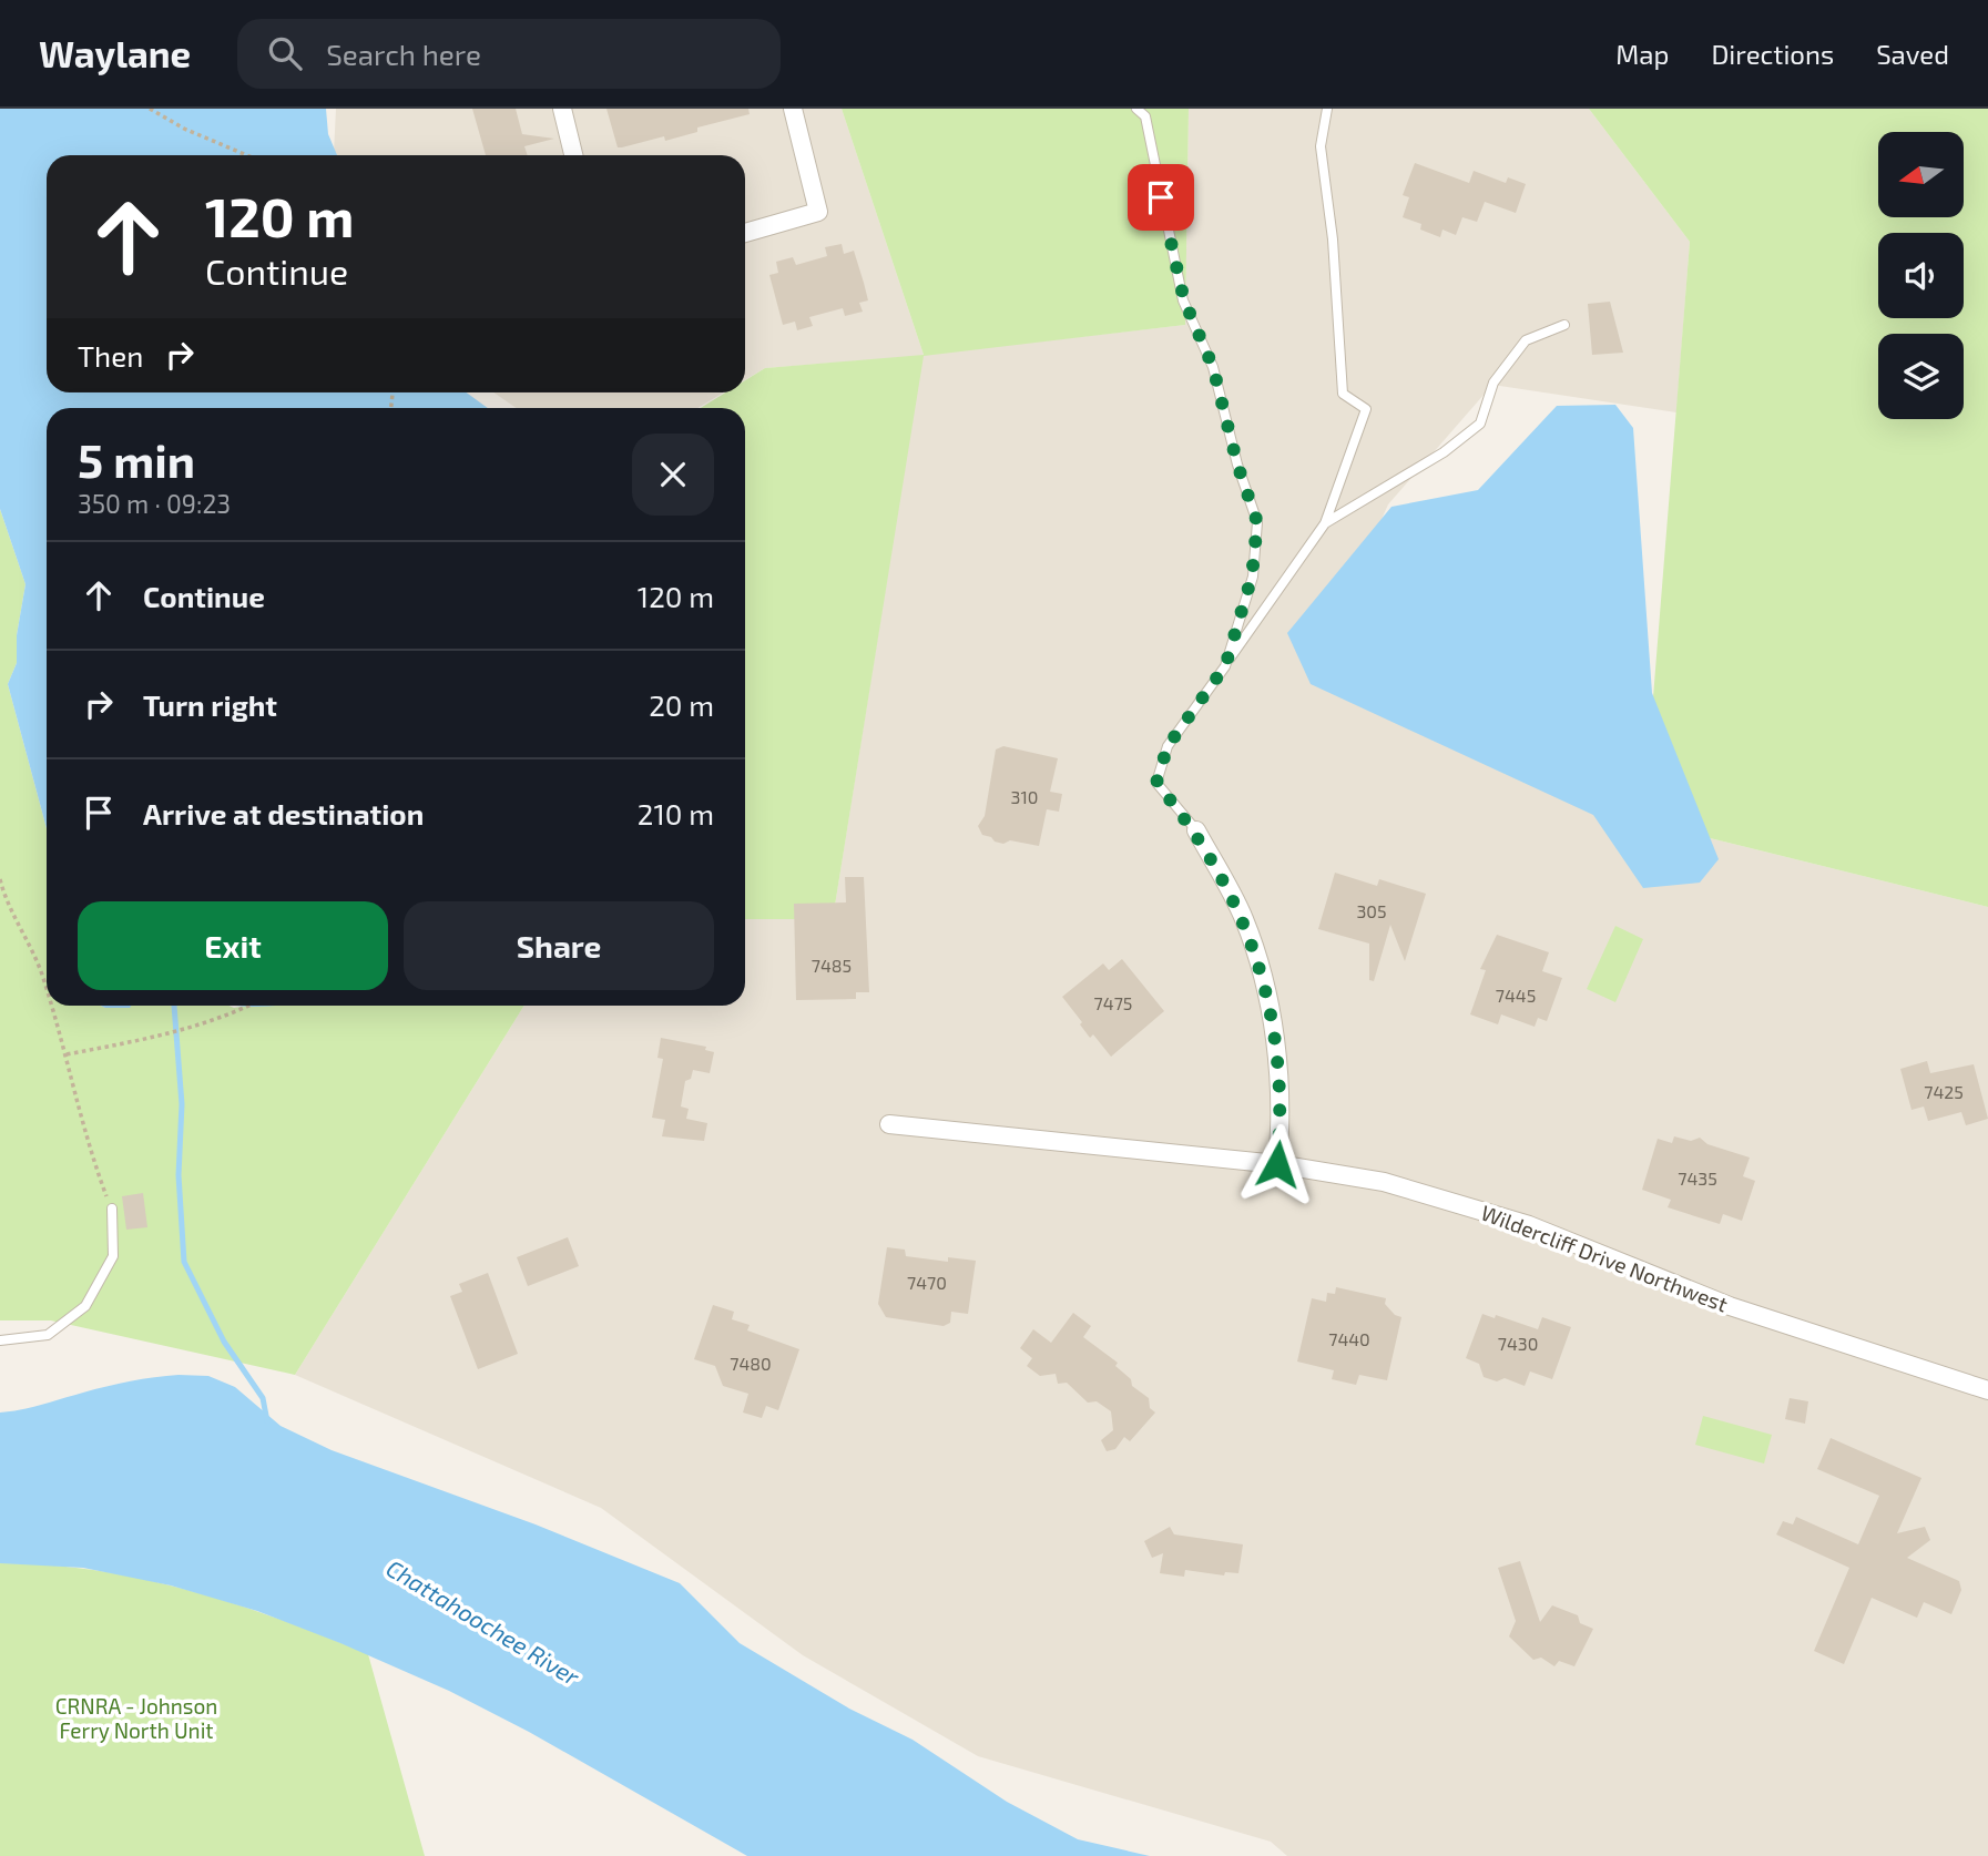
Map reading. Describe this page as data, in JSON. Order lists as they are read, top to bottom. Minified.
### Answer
{"streets":{"street":["Wildercliff Drive Northwest"]},"water":["Chattahoochee River"],"parks":["CRNRA - Johnson Ferry North Unit"],"house_numbers":["310","305","7485","7445","7475","7425","7435","7470","7440","7430","7480"],"north":"left","page":{"header":"Waylane","search":"Search here","nav":["Map","Directions","Saved"],"turn":["120 m","Continue"],"then":"Then","heading":["5 min","350 m · 09:23"],"list":[{"name":"Continue","value":"120 m"},{"name":"Turn right","value":"20 m"},{"name":"Arrive at destination","value":"210 m"}],"buttons":["Exit","Share"]}}
